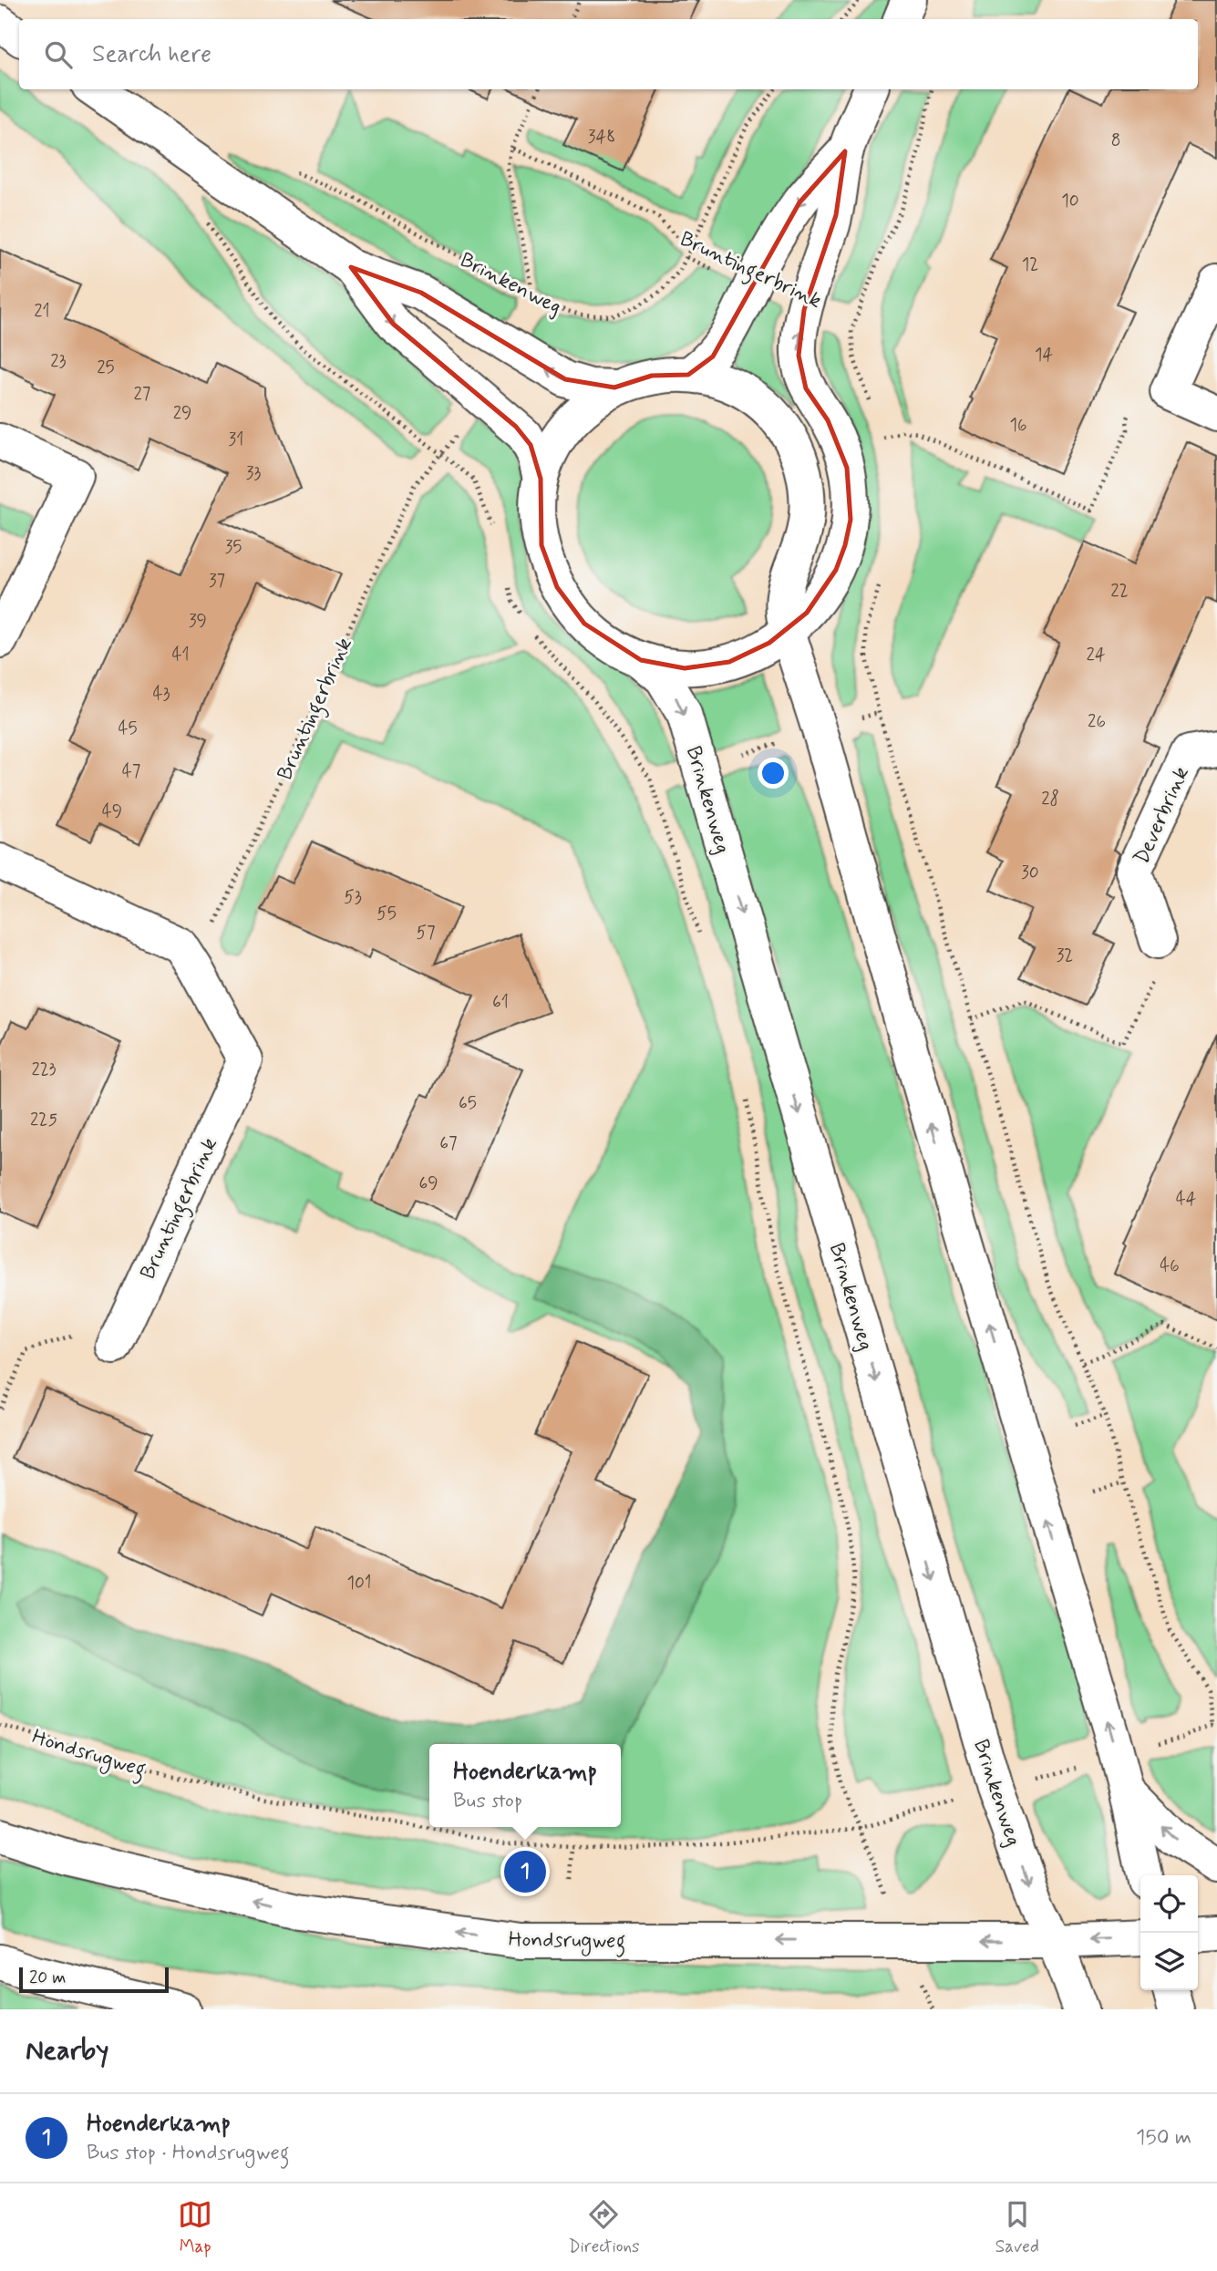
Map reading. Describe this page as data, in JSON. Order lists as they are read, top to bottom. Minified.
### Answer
{"streets":{"street":["Bruntingerbrink","Brinkenweg","Deverbrink","Hondsrugweg"]},"crossings":[["Bruntingerbrink","Brinkenweg"],["Brinkenweg","Hondsrugweg"]],"one_way":["Hondsrugweg"],"house_numbers":["348","8","10","12","21","14","23","25","27","29","16","31","33","35","37","22","39","41","24","43","26","45","47","28","49","30","53","55","57","32","61","223","65","225","67","69","44","46","101"],"scale_bar":"20 m","page":{"search":"Search here","popup":["Hoenderkamp","Bus stop"],"pins":"1","scale":"20 m","heading":"Nearby","list":[{"mark":"1","name":"Hoenderkamp","note":"Bus stop · Hondsrugweg","value":"150 m"}],"nav":["Map","Directions","Saved"]}}
